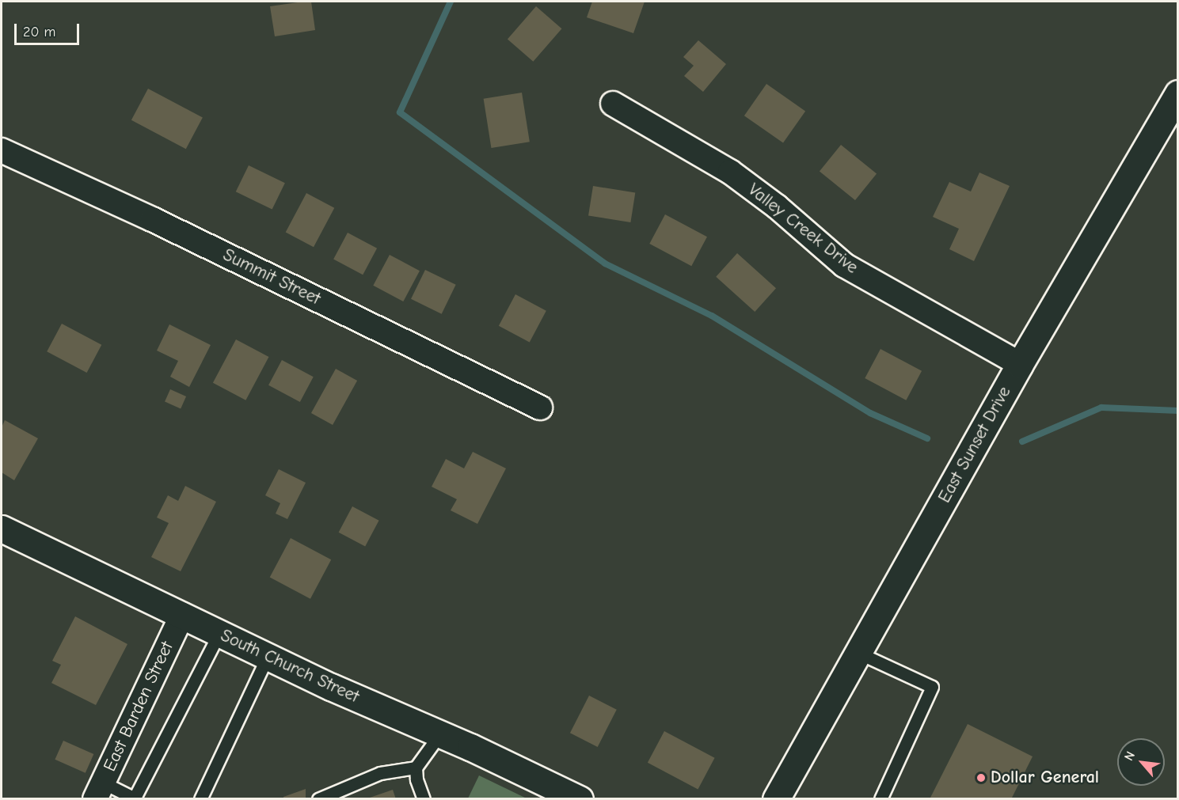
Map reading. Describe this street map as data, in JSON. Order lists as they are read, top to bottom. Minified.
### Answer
{"streets":{"street":["Valley Creek Drive","Summit Street","East Sunset Drive","South Church Street","East Barden Street"]},"crossings":[["Valley Creek Drive","East Sunset Drive"],["South Church Street","East Barden Street"]],"places":["Dollar General"],"scale_bar":"20 m","north":"top left"}
